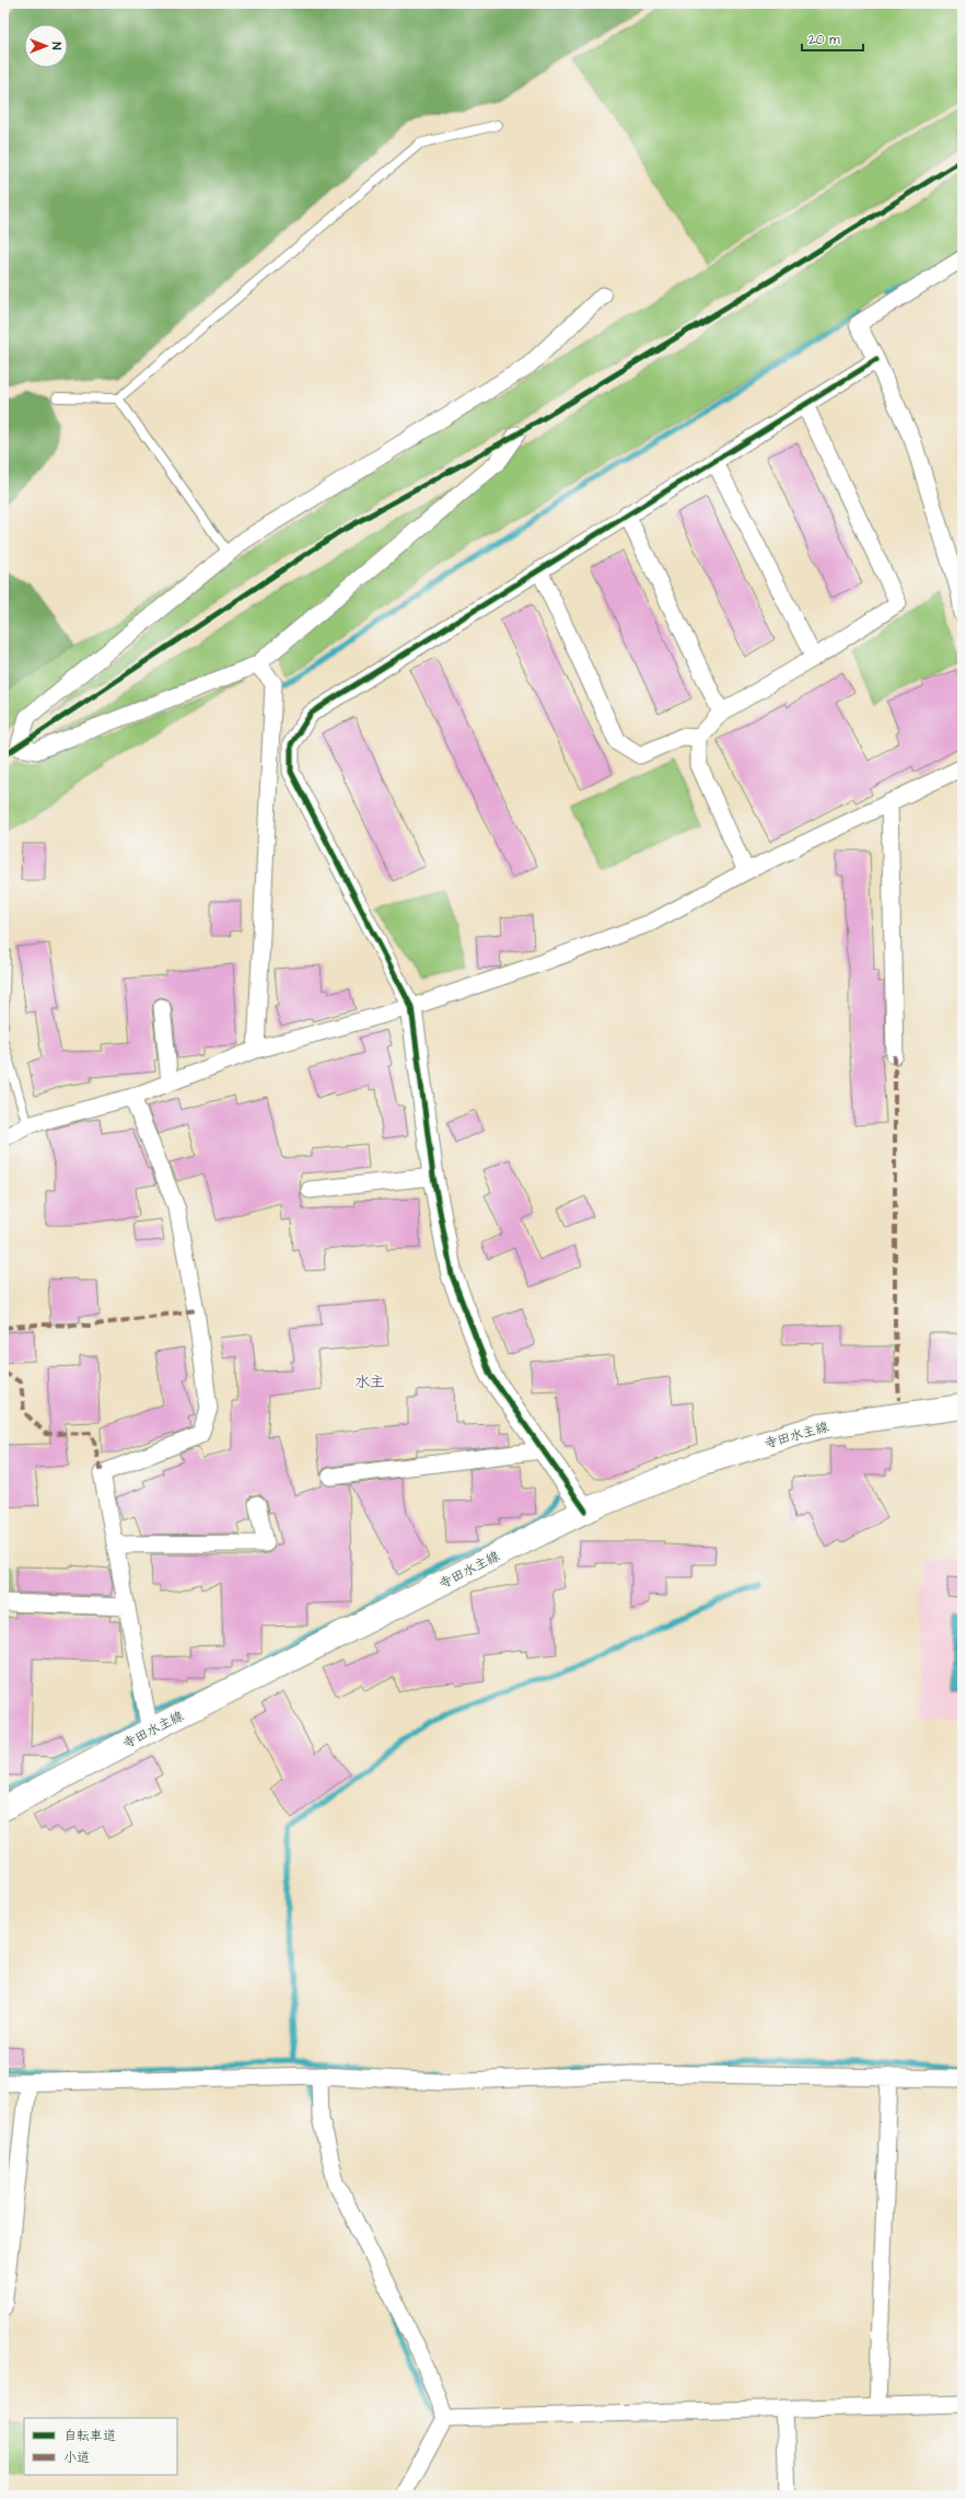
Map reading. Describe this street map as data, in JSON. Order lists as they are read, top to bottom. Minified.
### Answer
{"streets":{"main road":["寺田水主線"]},"districts":["水主"],"legend":["自転車道","小道"],"scale_bar":"20 m","north":"right"}
